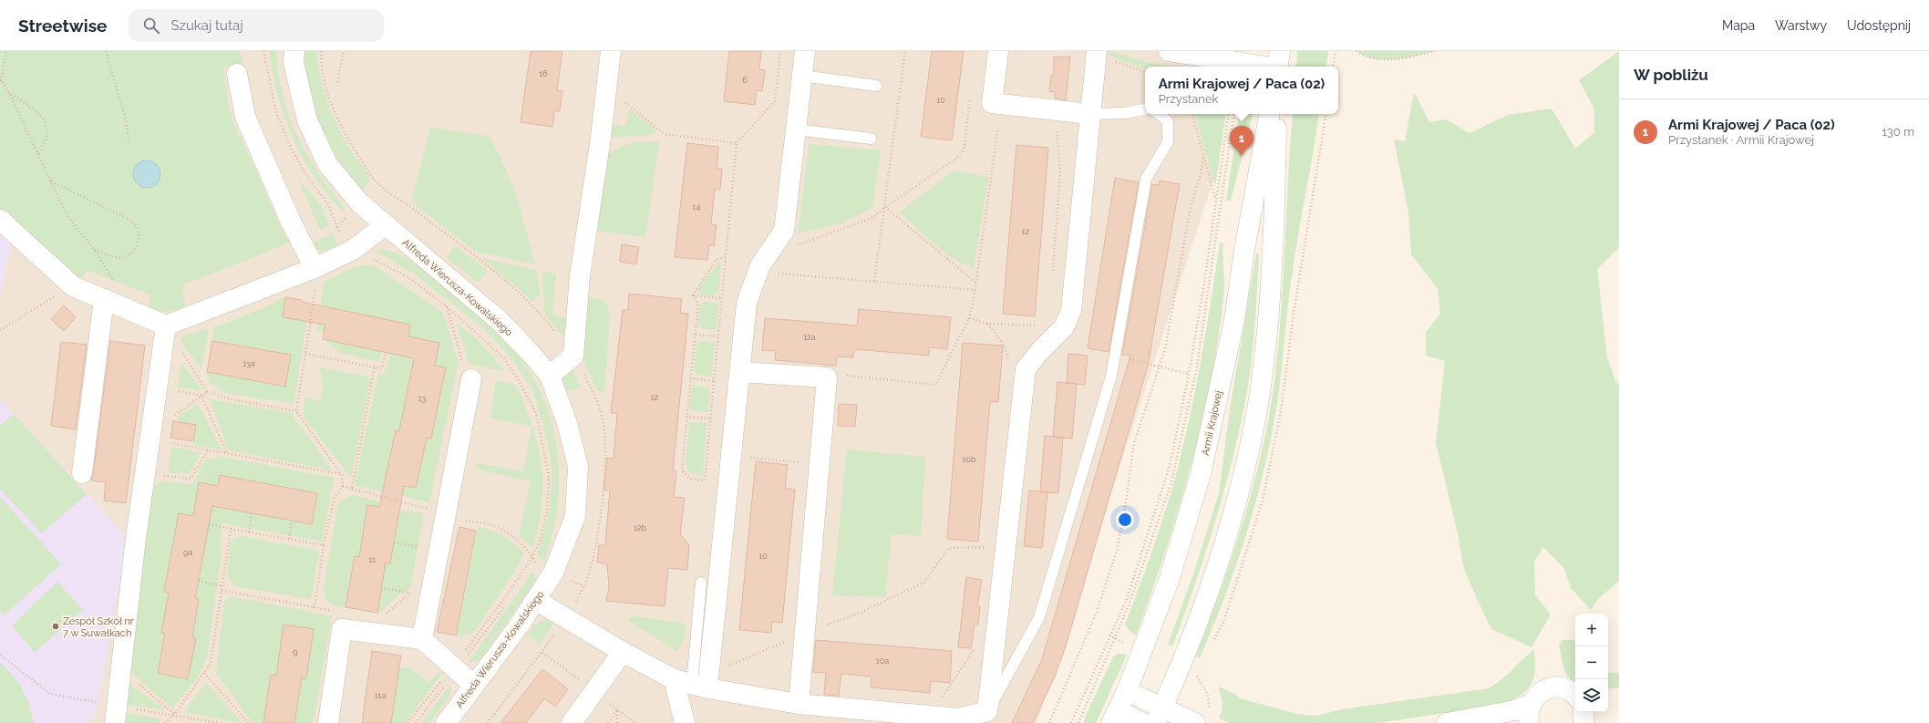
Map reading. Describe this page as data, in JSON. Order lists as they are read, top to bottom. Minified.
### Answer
{"streets":{"street":["Alfreda Wierusza-Kowalskiego","Armii Krajowej"]},"places":["Zespół Szkół nr 7 w Suwałkach"],"house_numbers":["16","6","10","14","12","12a","13a","12","13","10b","12b","9a","10","11","9","10a","11a"],"page":{"header":"Streetwise","search":"Szukaj tutaj","nav":["Mapa","Warstwy","Udostępnij"],"heading":"W pobliżu","popup":["Armi Krajowej / Paca (02)","Przystanek"],"list":[{"mark":"1","name":"Armi Krajowej / Paca (02)","note":"Przystanek · Armii Krajowej","value":"130 m"}],"pins":"1","map_buttons":["+","−"]}}
